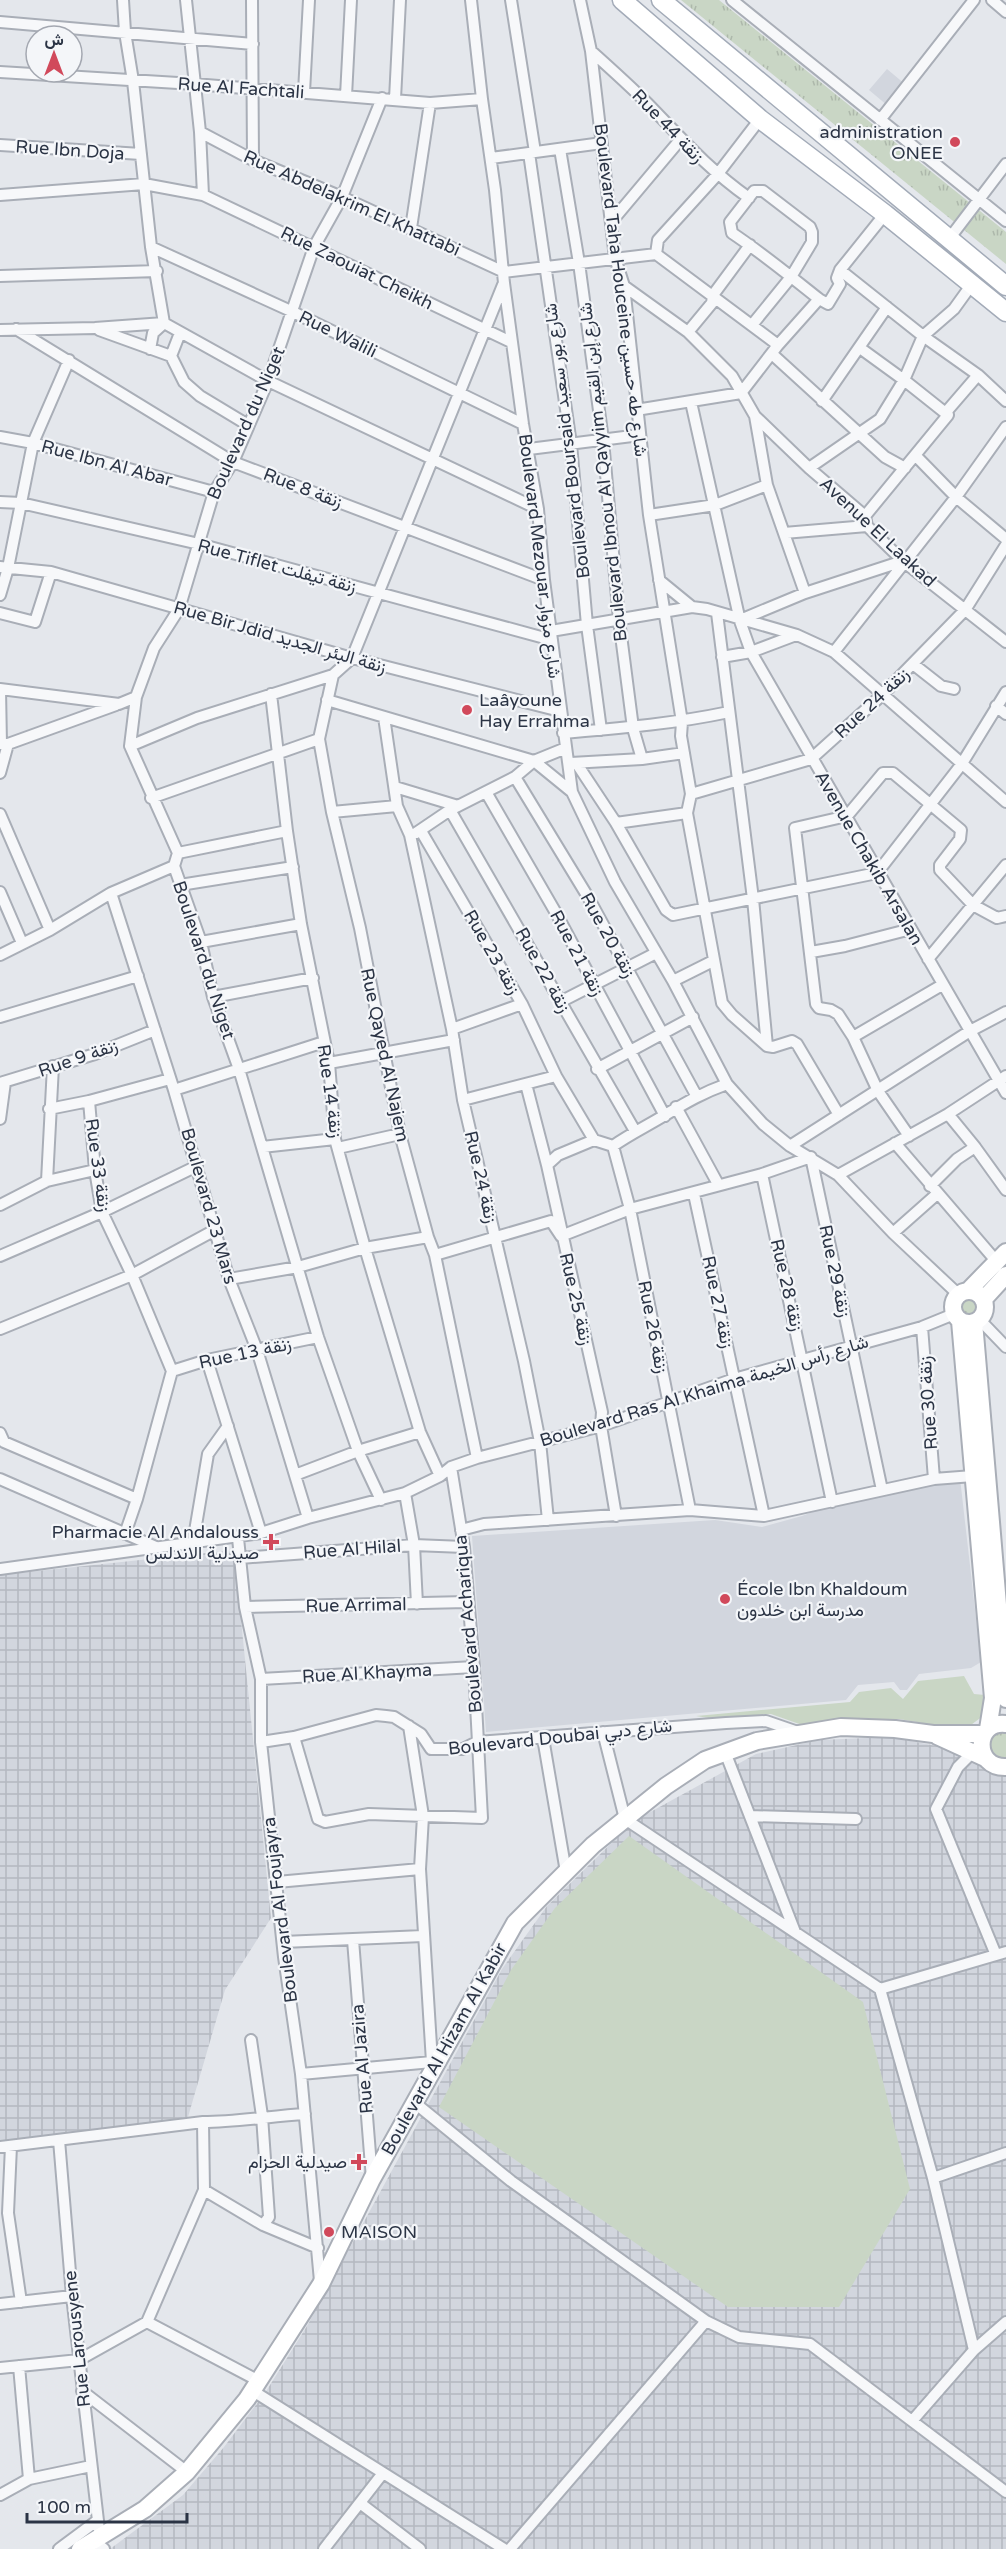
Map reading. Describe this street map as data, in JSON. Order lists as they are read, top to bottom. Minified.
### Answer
{"streets":{"main road":["Boulevard Al Hizam Al Kabir"],"street":["Rue Al Fachtali","Rue 44 زنقة","Rue Ibn Doja","Rue Abdelakrim El Khattabi","Rue Zaouiat Cheikh","Boulevard Taha Houceine شارع طه حسين","Rue Walili","Boulevard du Niget","Boulevard Boursaid شارع بور سعيد","Rue Ibn Al Abar","Boulevard Ibnou Al Qayyim شارع إبن القيم","Rue 8 زنقة","Avenue El Laakad","Boulevard Mezouar شارع مزوار","Rue Tiflet زنقة تيفلت","Rue Bir Jdid زنقة البئر الجديد","Rue 24 زنقة","Avenue Chakib Arsalan","Rue 20 زنقة","Rue 23 زنقة","Rue 21 زنقة","Rue 22 زنقة","Rue Qayed Al Najem","Rue 9 زنقة","Rue 14 زنقة","Rue 33 زنقة","Boulevard 23 Mars","Rue 29 زنقة","Rue 28 زنقة","Rue 25 زنقة","Rue 27 زنقة","Rue 26 زنقة","Rue 13 زنقة","Boulevard Ras Al Khaima شارع رأس الخيمة","Rue 30 زنقة","Rue Al Hilal","Rue Arrimal","Boulevard Achariqua","Rue Al Khayma","Boulevard Doubai شارع دبي","Boulevard Al Foujayra","Rue Al Jazira","Rue Larousyene"]},"crossings":[["Rue Al Fachtali","Boulevard du Niget"],["Rue Al Fachtali","Boulevard Mezouar شارع مزوار"],["Rue 44 زنقة","Boulevard Taha Houceine شارع طه حسين"],["Rue Abdelakrim El Khattabi","Boulevard du Niget"],["Rue Abdelakrim El Khattabi","Boulevard Mezouar شارع مزوار"],["Rue Zaouiat Cheikh","Boulevard du Niget"],["Rue Zaouiat Cheikh","Boulevard Mezouar شارع مزوار"],["Boulevard Taha Houceine شارع طه حسين","Rue 24 زنقة"],["Rue Walili","Boulevard du Niget"],["Rue Walili","Boulevard Mezouar شارع مزوار"],["Boulevard du Niget","Rue Ibn Al Abar"],["Boulevard du Niget","Rue 8 زنقة"],["Boulevard du Niget","Rue Tiflet زنقة تيفلت"],["Boulevard du Niget","Rue Bir Jdid زنقة البئر الجديد"],["Boulevard du Niget","Rue 13 زنقة"],["Boulevard du Niget","Boulevard Ras Al Khaima شارع رأس الخيمة"],["Rue 8 زنقة","Boulevard Mezouar شارع مزوار"],["Avenue El Laakad","Rue 24 زنقة"],["Boulevard Mezouar شارع مزوار","Rue Tiflet زنقة تيفلت"],["Boulevard Mezouar شارع مزوار","Rue Bir Jdid زنقة البئر الجديد"],["Boulevard Mezouar شارع مزوار","Rue 29 زنقة"],["Boulevard Mezouar شارع مزوار","Boulevard Ras Al Khaima شارع رأس الخيمة"],["Rue 24 زنقة","Avenue Chakib Arsalan"],["Rue 24 زنقة","Rue 23 زنقة"],["Rue 24 زنقة","Boulevard Ras Al Khaima شارع رأس الخيمة"],["Rue Qayed Al Najem","Boulevard Ras Al Khaima شارع رأس الخيمة"],["Rue 9 زنقة","Boulevard 23 Mars"],["Rue 14 زنقة","Boulevard Ras Al Khaima شارع رأس الخيمة"],["Rue 33 زنقة","Boulevard 23 Mars"],["Rue 33 زنقة","Rue 13 زنقة"],["Boulevard 23 Mars","Rue 13 زنقة"],["Boulevard 23 Mars","Boulevard Ras Al Khaima شارع رأس الخيمة"],["Rue 29 زنقة","Boulevard Ras Al Khaima شارع رأس الخيمة"],["Rue 28 زنقة","Boulevard Ras Al Khaima شارع رأس الخيمة"],["Rue 25 زنقة","Boulevard Ras Al Khaima شارع رأس الخيمة"],["Rue 27 زنقة","Boulevard Ras Al Khaima شارع رأس الخيمة"],["Rue 26 زنقة","Boulevard Ras Al Khaima شارع رأس الخيمة"],["Boulevard Ras Al Khaima شارع رأس الخيمة","Rue 30 زنقة"],["Boulevard Ras Al Khaima شارع رأس الخيمة","Boulevard Achariqua"],["Boulevard Ras Al Khaima شارع رأس الخيمة","Boulevard Al Foujayra"],["Rue Al Hilal","Boulevard Achariqua"],["Rue Al Hilal","Boulevard Al Foujayra"],["Rue Arrimal","Boulevard Achariqua"],["Rue Arrimal","Boulevard Al Foujayra"],["Boulevard Achariqua","Rue Al Khayma"],["Boulevard Achariqua","Boulevard Doubai شارع دبي"],["Rue Al Khayma","Boulevard Al Foujayra"],["Boulevard Doubai شارع دبي","Boulevard Al Foujayra"],["Boulevard Doubai شارع دبي","Boulevard Al Hizam Al Kabir"],["Boulevard Al Foujayra","Boulevard Al Hizam Al Kabir"],["Boulevard Al Hizam Al Kabir","Rue Al Jazira"],["Boulevard Al Hizam Al Kabir","Rue Larousyene"]],"places":{"other":["administration ONEE","Laâyoune Hay Errahma","École Ibn Khaldoum مدرسة ابن خلدون","MAISON"],"health":["Pharmacie Al Andalouss صيدلية الاندلس","صيدلية الحزام"]},"scale_bar":"100 m","north":"top"}
